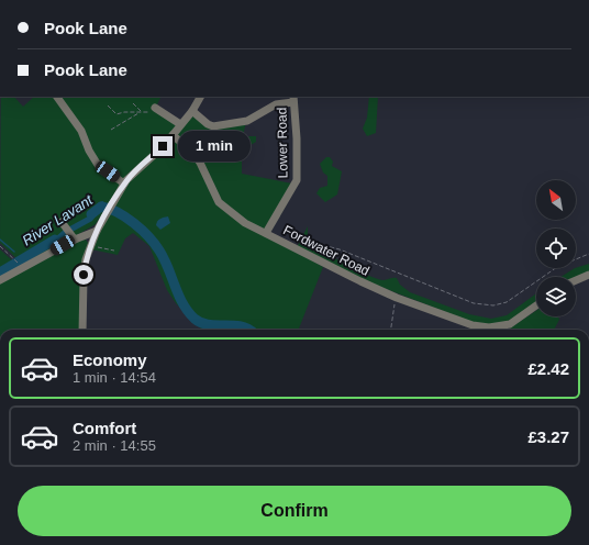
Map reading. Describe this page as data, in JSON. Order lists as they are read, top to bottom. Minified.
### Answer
{"streets":{"street":["Lower Road","Fordwater Road"]},"crossings":[["Lower Road","Fordwater Road"]],"water":["River Lavant"],"north":"top left","page":{"banner":["Pook Lane","Pook Lane"],"bubble":"1 min","list":[{"name":"Economy","note":"1 min · 14:54","value":"£2.42"},{"name":"Comfort","note":"2 min · 14:55","value":"£3.27"}],"buttons":"Confirm"}}
